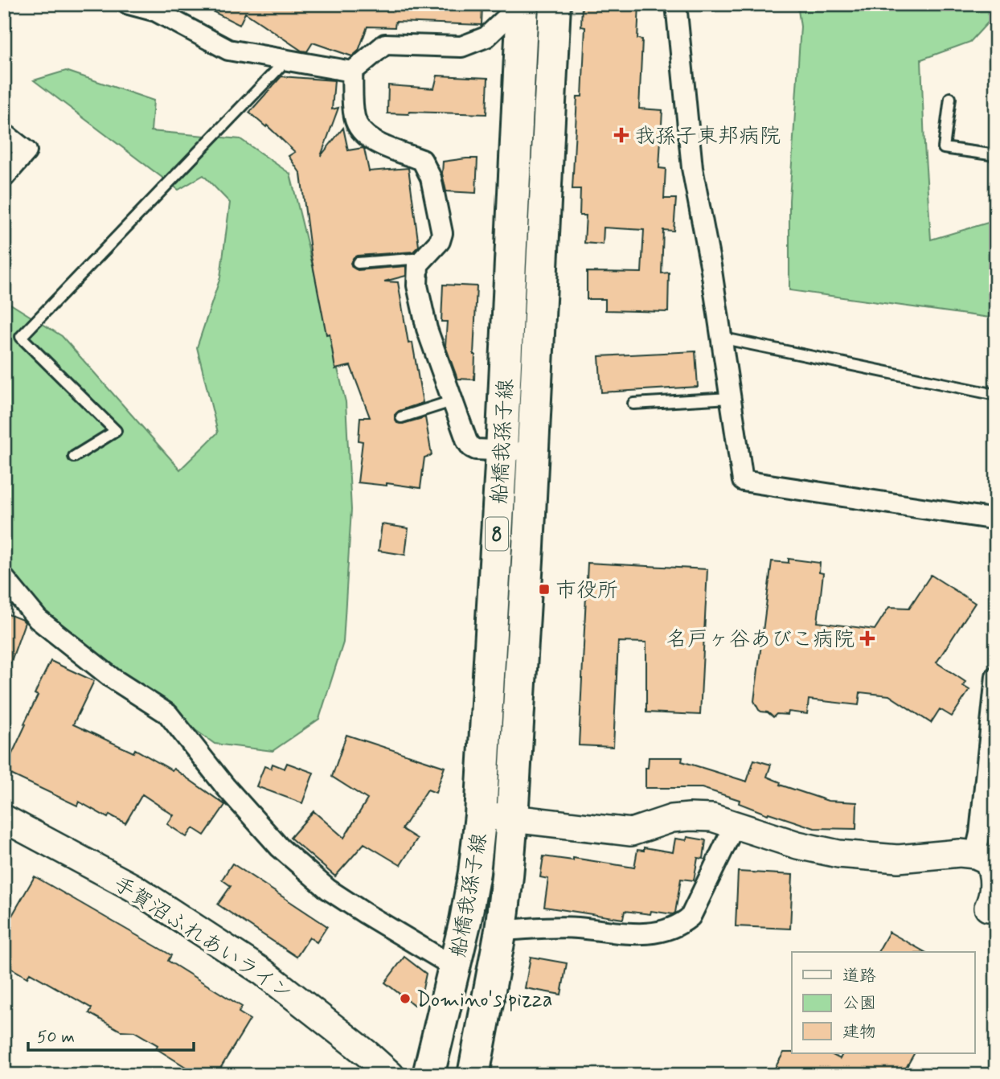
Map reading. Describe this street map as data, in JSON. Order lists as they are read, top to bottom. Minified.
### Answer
{"streets":{"main road":["船橋我孫子線","8"],"street":["手賀沼ふれあいライン"]},"places":{"health":["我孫子東邦病院","名戸ヶ谷あびこ病院"],"transit":["市役所"],"other":["Domino's pizza"]},"legend":["道路","公園","建物"],"scale_bar":"50 m"}
